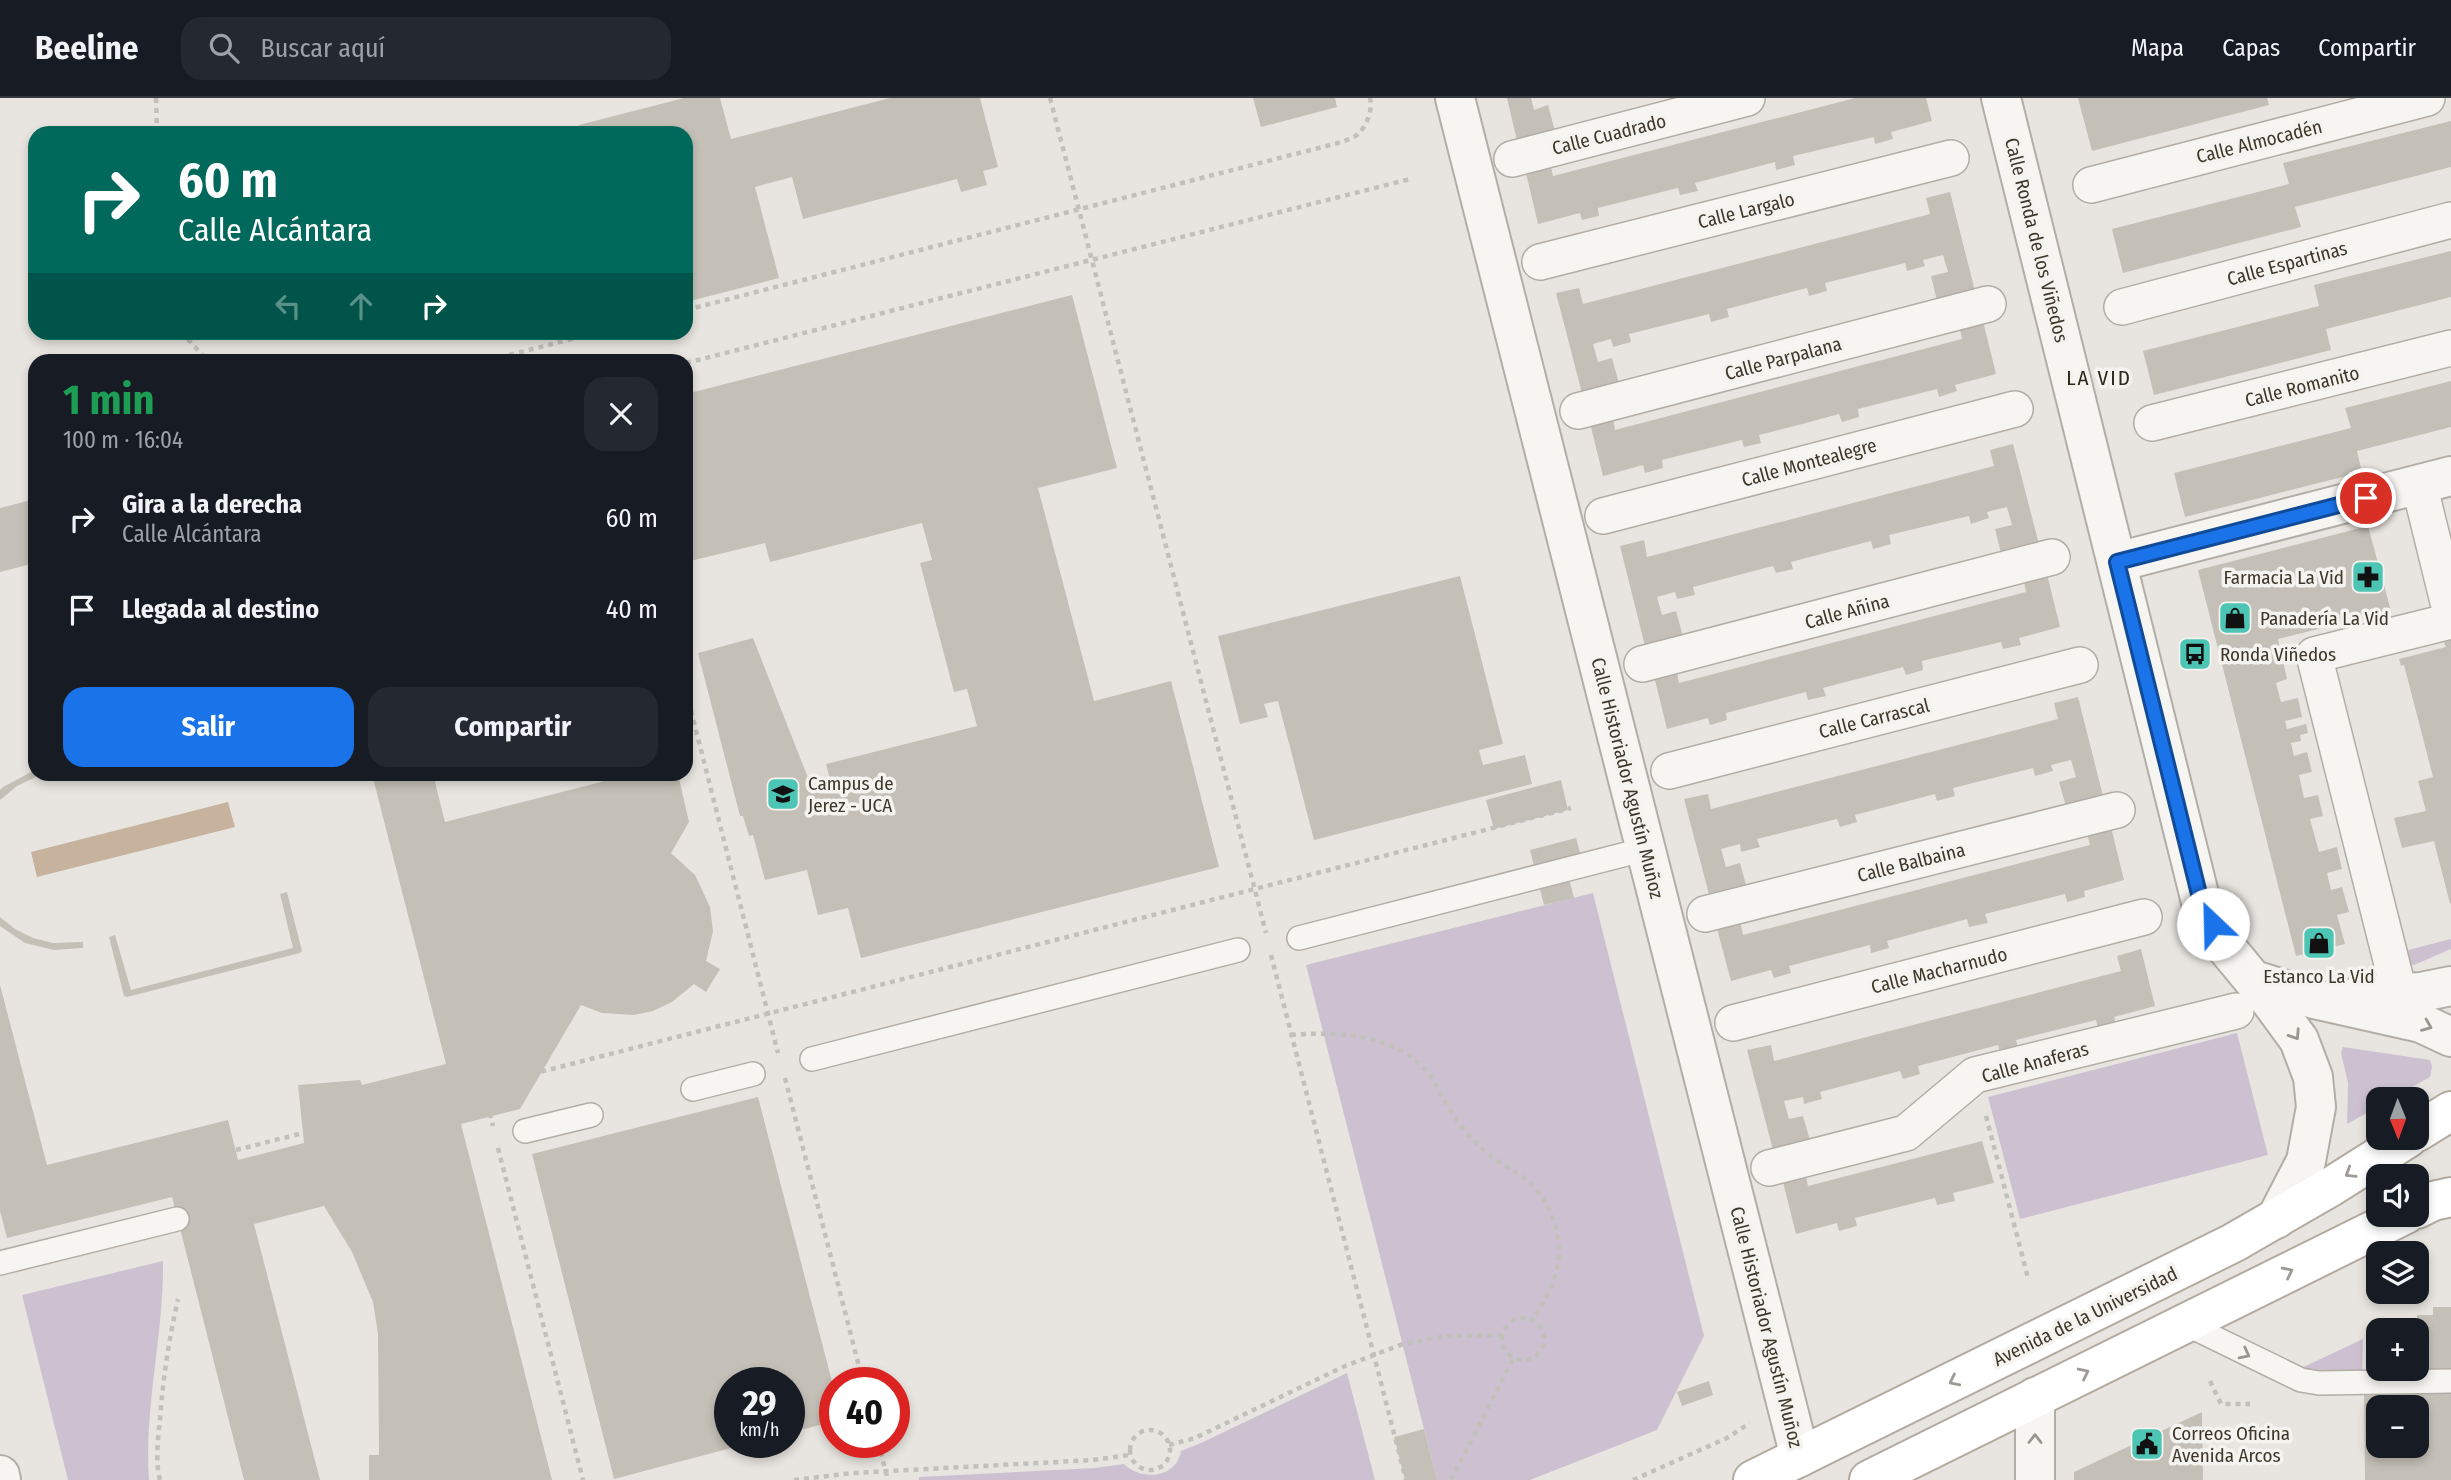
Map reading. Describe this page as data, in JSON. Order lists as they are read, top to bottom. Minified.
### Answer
{"streets":{"main road":["Avenida de la Universidad"],"street":["Calle Cuadrado","Calle Almocadén","Calle Largalo","Calle Ronda de los Viñedos","Calle Espartinas","Calle Parpalana","Calle Romanito","Calle Montealegre","Calle Añina","Calle Carrascal","Calle Historiador Agustín Muñoz","Calle Balbaina","Calle Macharnudo","Calle Anaferas"]},"crossings":[["Calle Ronda de los Viñedos","Calle Anaferas"],["Calle Ronda de los Viñedos","Avenida de la Universidad"],["Calle Historiador Agustín Muñoz","Avenida de la Universidad"]],"districts":["LA VID"],"places":{"pharmacy":["Farmacia La Vid"],"shop":["Panadería La Vid","Estanco La Vid"],"bus stop":["Ronda Viñedos"],"school or university":["Campus de Jerez - UCA"],"public building":["Correos Oficina Avenida Arcos"]},"north":"bottom","page":{"header":"Beeline","search":"Buscar aquí","nav":["Mapa","Capas","Compartir"],"turn":["60 m","Calle Alcántara"],"heading":["1 min","100 m · 16:04"],"list":[{"name":"Gira a la derecha","note":"Calle Alcántara","value":"60 m"},{"name":"Llegada al destino","value":"40 m"}],"buttons":["Salir","Compartir"],"map_buttons":["+","−"],"speed":"29 km/h","limit":"40"}}
